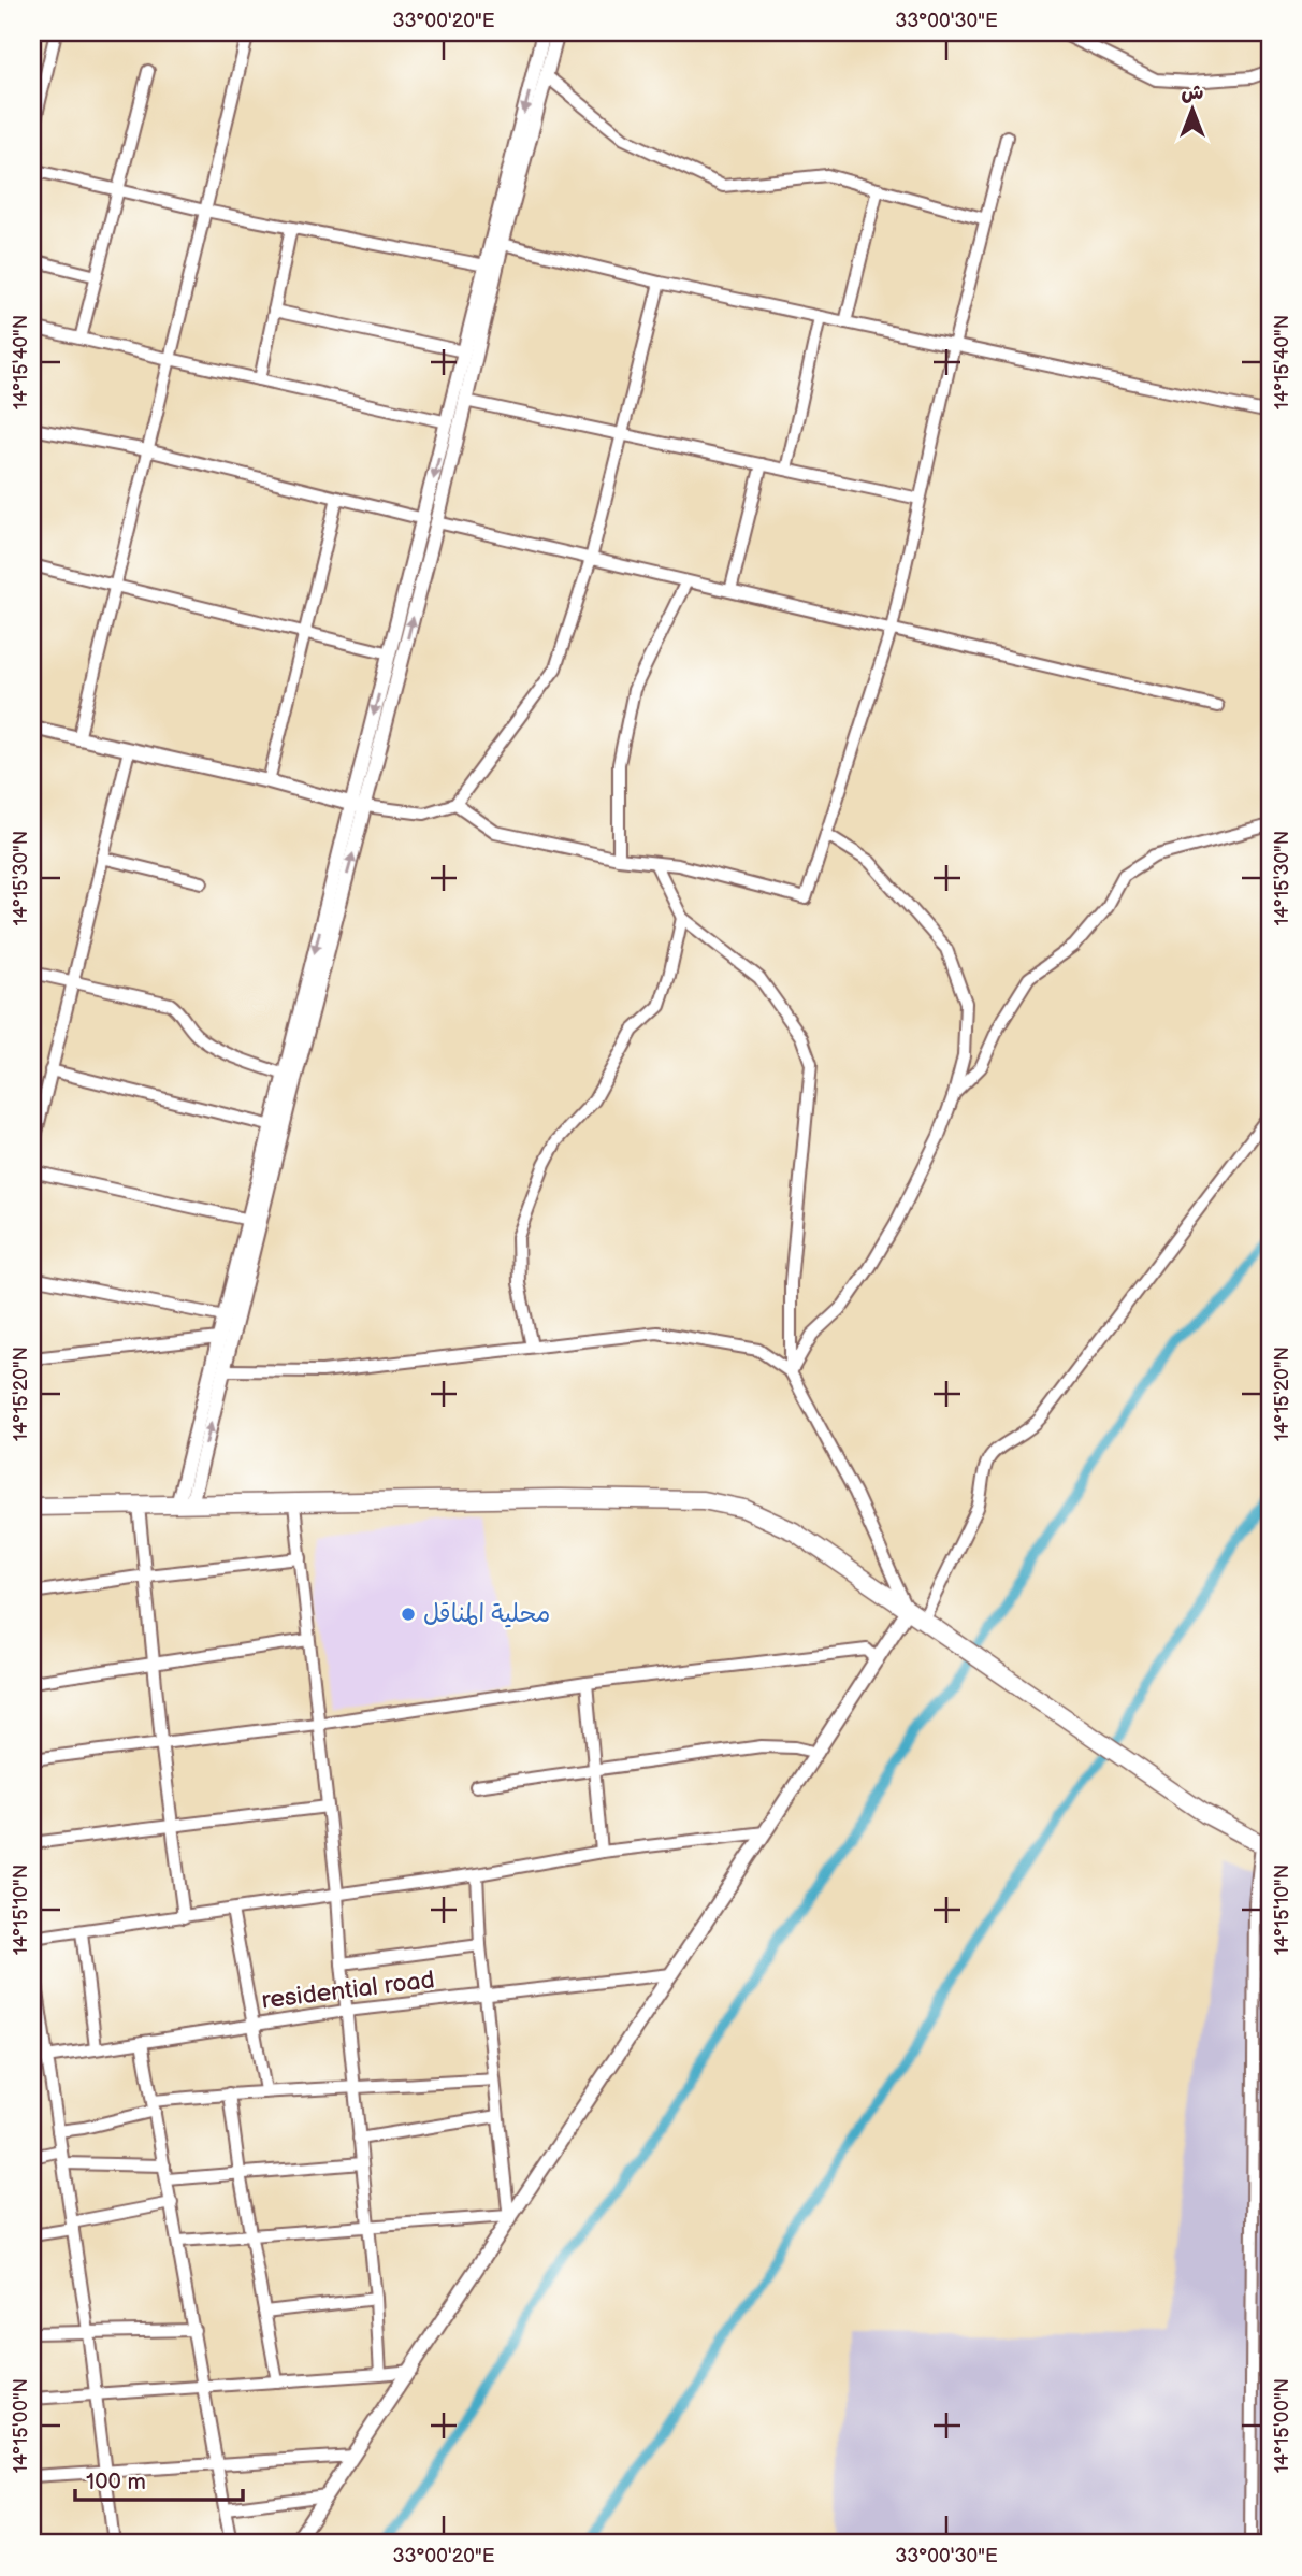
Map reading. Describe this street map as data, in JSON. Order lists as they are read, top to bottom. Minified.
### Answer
{"streets":{"street":["residential road"]},"places":["محلية المناقل"],"scale_bar":"100 m","north":"top","coordinates":["33°00'20\"E","33°00'30\"E","14°15'40\"N","14°15'30\"N","14°15'20\"N","14°15'10\"N","14°15'00\"N"]}
